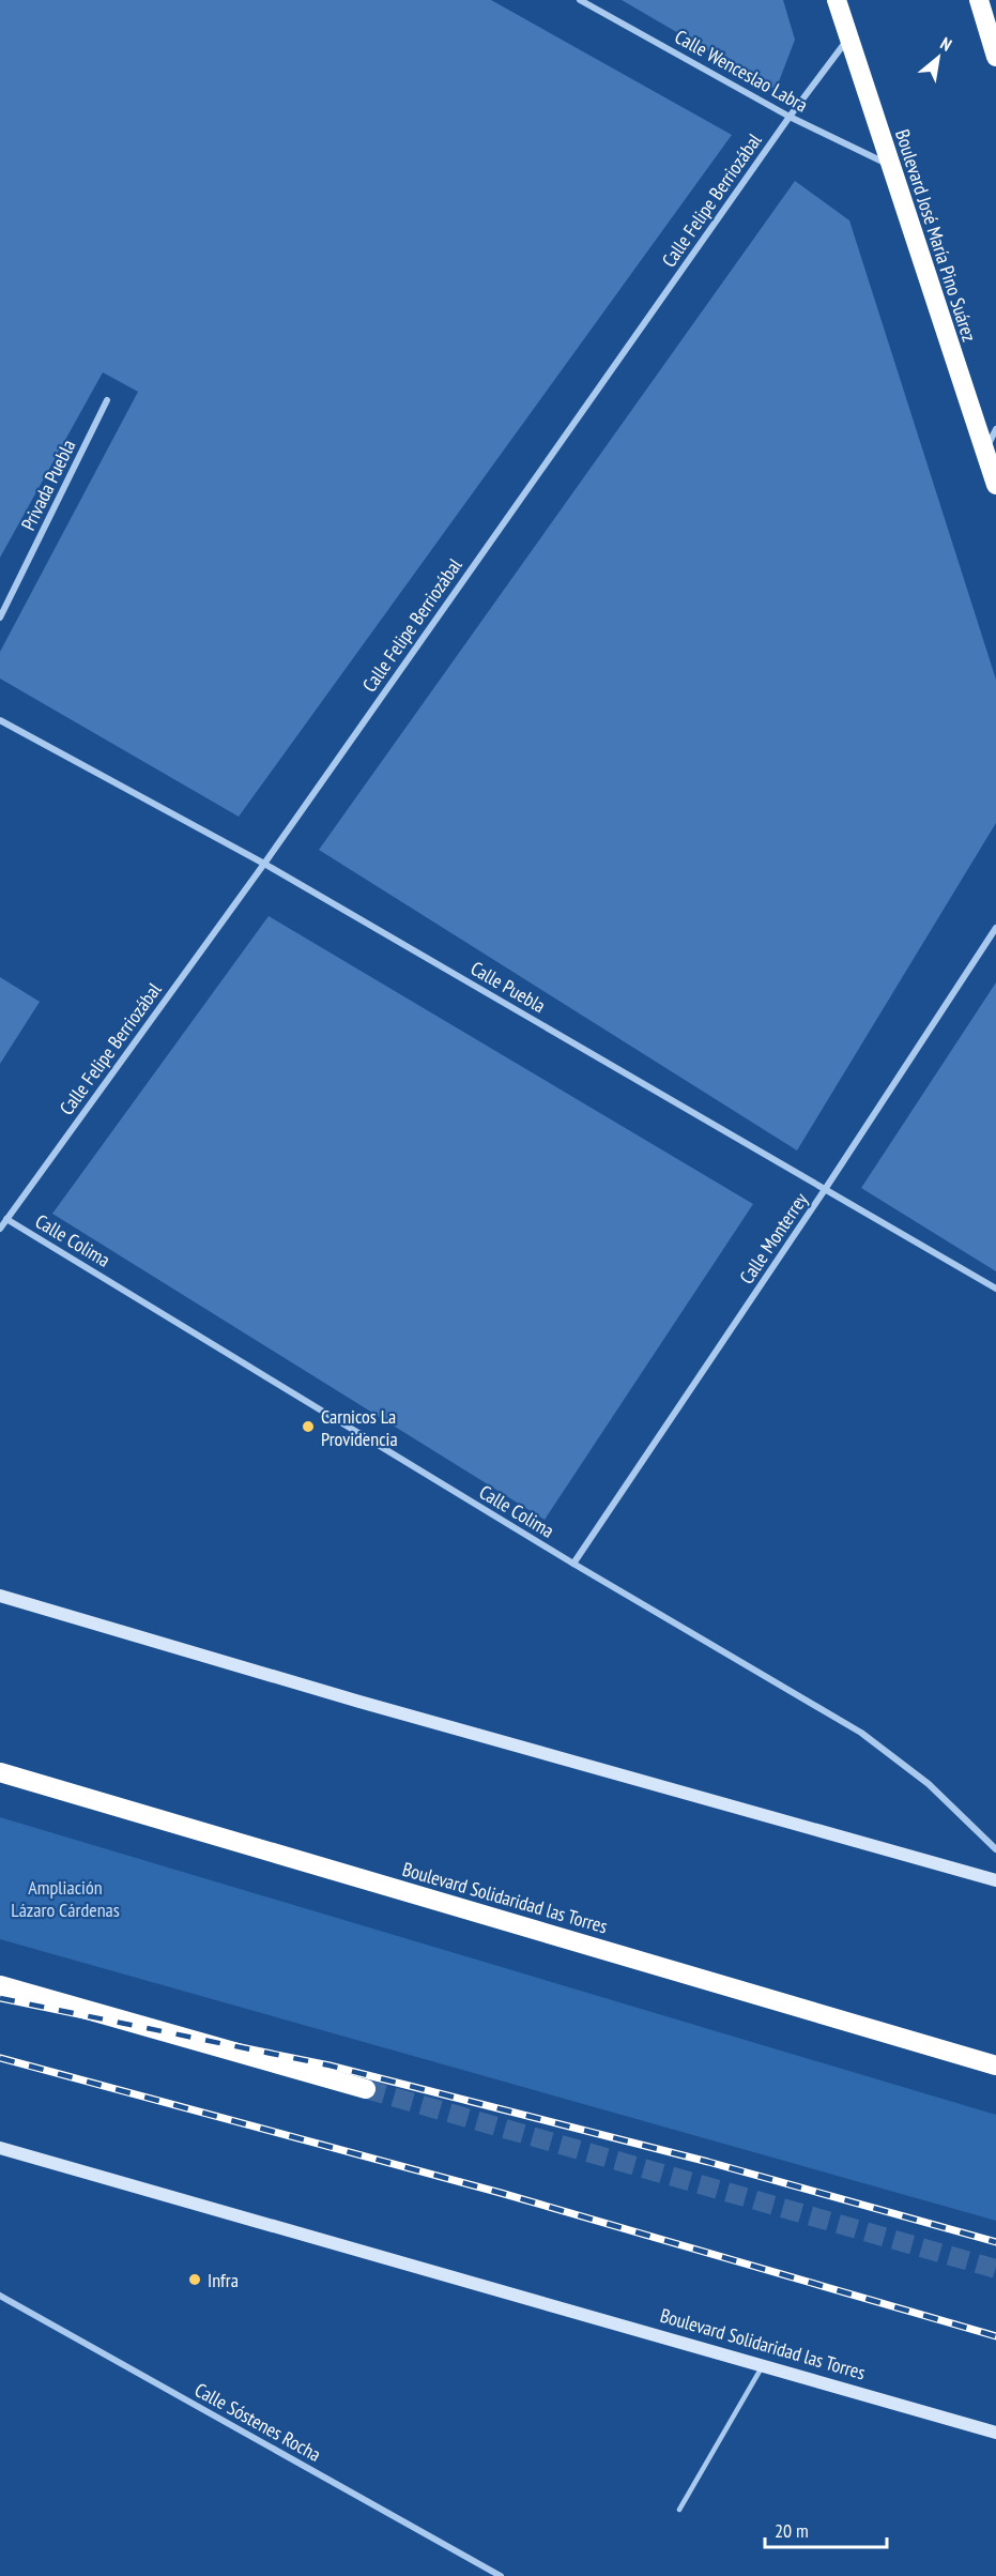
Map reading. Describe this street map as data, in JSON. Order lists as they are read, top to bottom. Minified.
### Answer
{"streets":{"highway":["Boulevard José María Pino Suárez","Boulevard Solidaridad las Torres"],"street":["Calle Wenceslao Labra","Calle Felipe Berriozábal","Privada Puebla","Calle Puebla","Calle Monterrey","Calle Colima","Calle Sóstenes Rocha"]},"crossings":[["Calle Wenceslao Labra","Calle Felipe Berriozábal"],["Calle Wenceslao Labra","Boulevard José María Pino Suárez"],["Calle Felipe Berriozábal","Boulevard José María Pino Suárez"],["Calle Felipe Berriozábal","Calle Puebla"],["Calle Felipe Berriozábal","Calle Colima"],["Calle Puebla","Calle Monterrey"],["Calle Monterrey","Calle Colima"]],"parks":["Ampliación Lázaro Cárdenas"],"places":["Carnicos La Providencia","Infra"],"scale_bar":"20 m","north":"top right"}
